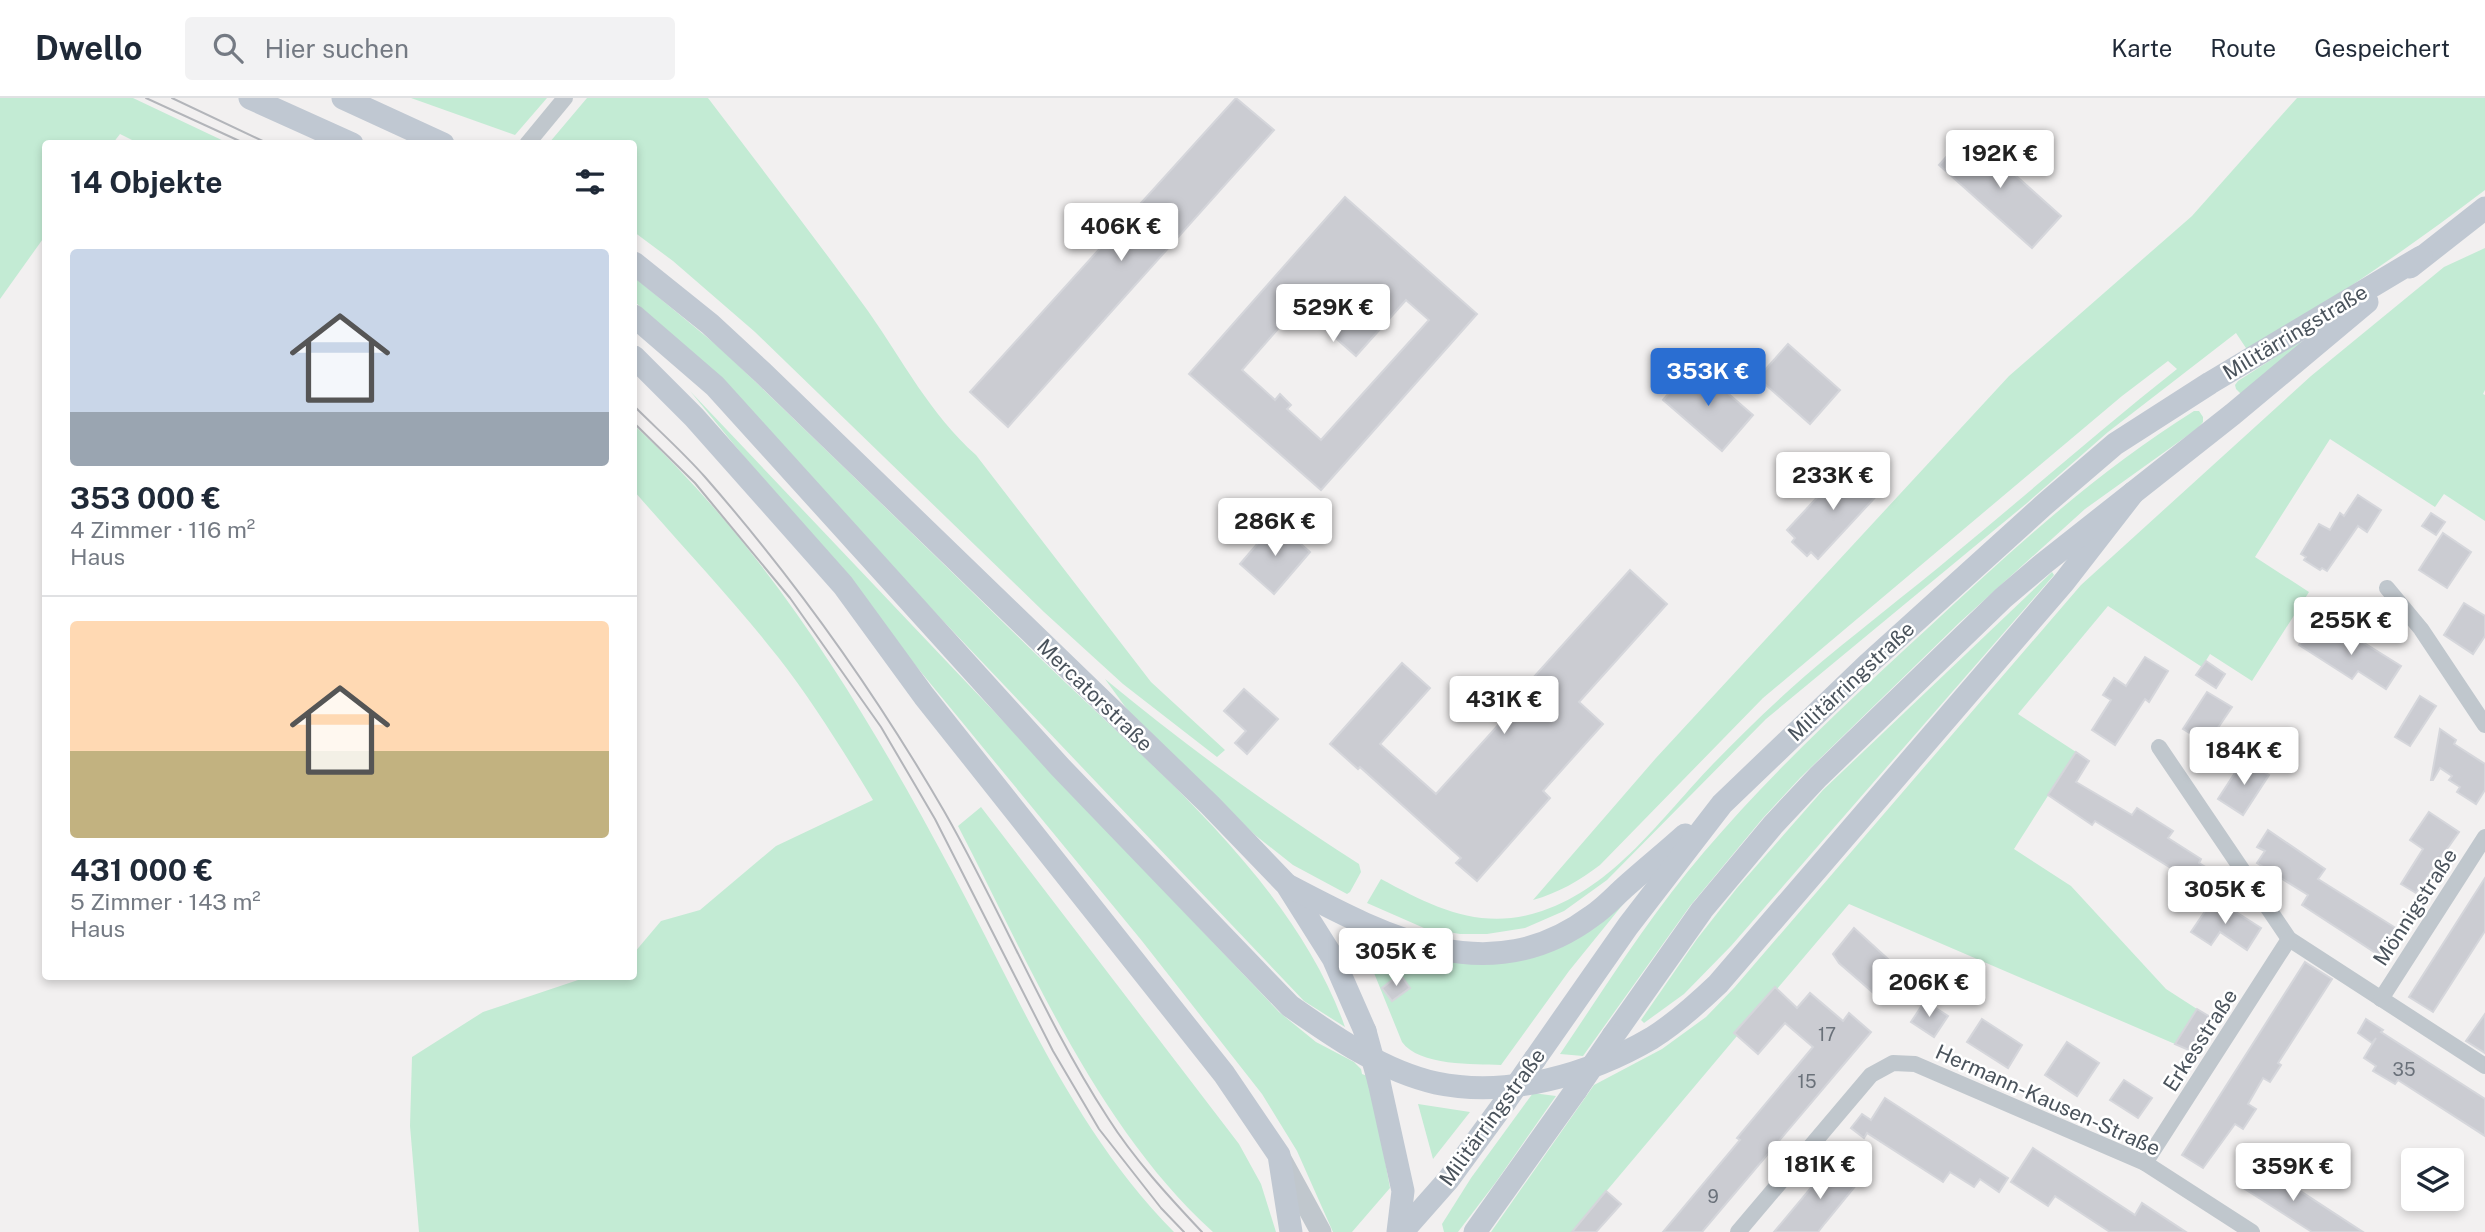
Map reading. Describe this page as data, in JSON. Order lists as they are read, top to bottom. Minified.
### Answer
{"streets":{"main road":["Militärringstraße","Mercatorstraße"],"street":["Mönnigstraße","Erkesstraße","Hermann-Kausen-Straße"]},"crossings":[["Militärringstraße","Mercatorstraße"],["Erkesstraße","Hermann-Kausen-Straße"]],"house_numbers":["17","35","15","9"],"page":{"header":"Dwello","search":"Hier suchen","nav":["Karte","Route","Gespeichert"],"price":["192K €","406K €","529K €","353K €","233K €","286K €","255K €","431K €","184K €","305K €","305K €","206K €","181K €","359K €"],"heading":"14 Objekte","list":[{"name":"353 000 €","note":"4 Zimmer · 116 m² · Haus"},{"name":"431 000 €","note":"5 Zimmer · 143 m² · Haus"}]}}
